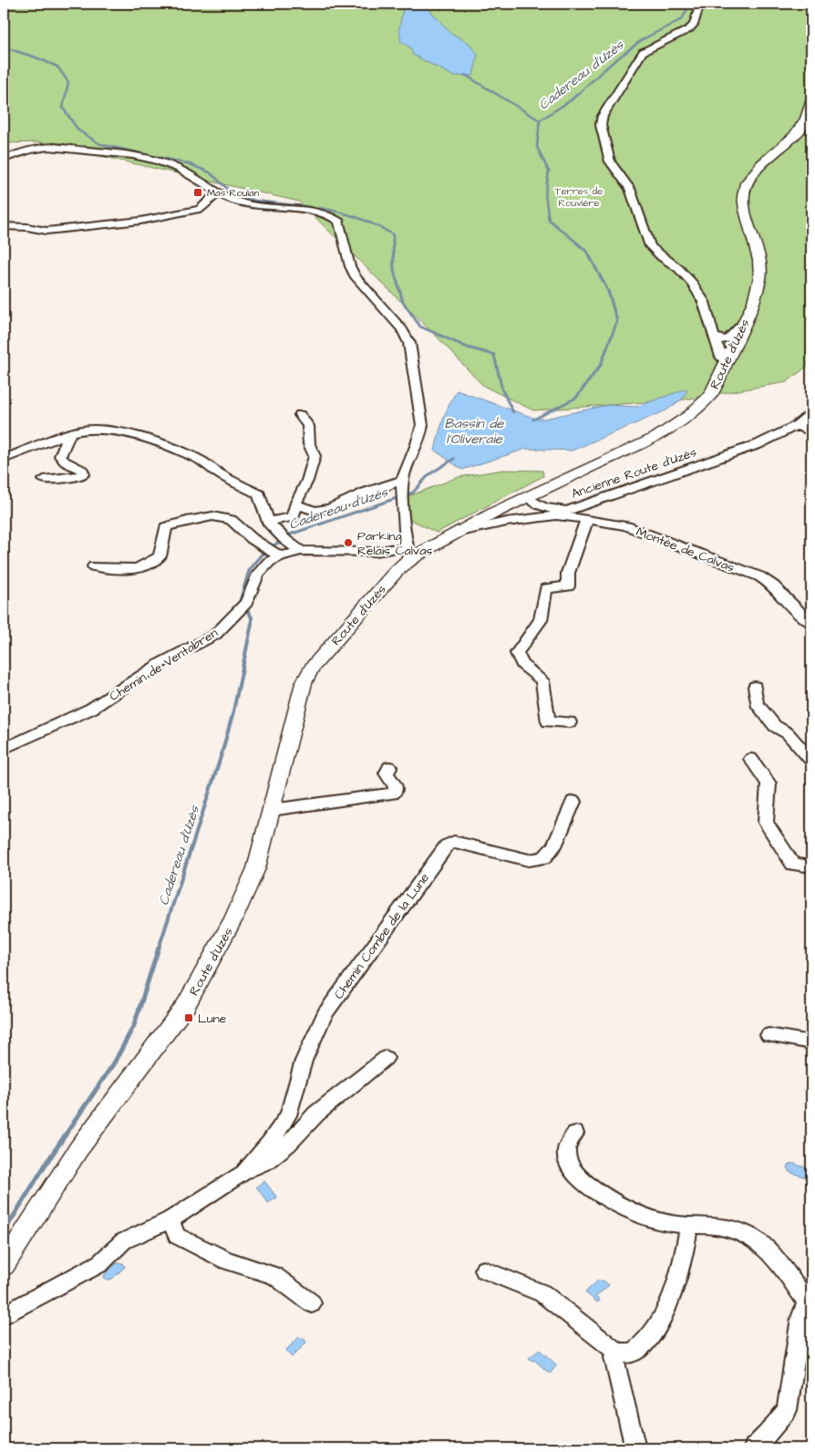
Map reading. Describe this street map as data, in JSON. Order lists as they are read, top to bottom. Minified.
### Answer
{"streets":{"main road":["Route d'Uzès"],"street":["Ancienne Route d'Uzès","Montée de Calvas","Chemin de Ventabren","Chemin Combe de la Lune"]},"crossings":[["Route d'Uzès","Ancienne Route d'Uzès"],["Route d'Uzès","Chemin de Ventabren"],["Ancienne Route d'Uzès","Montée de Calvas"]],"water":["Cadereau d'Uzès","Bassin de l'Oliveraie"],"parks":["Terres de Rouvière"],"places":{"transit":["Mas Roulan","Lune"],"other":["Parking Relais Calvas"]}}
